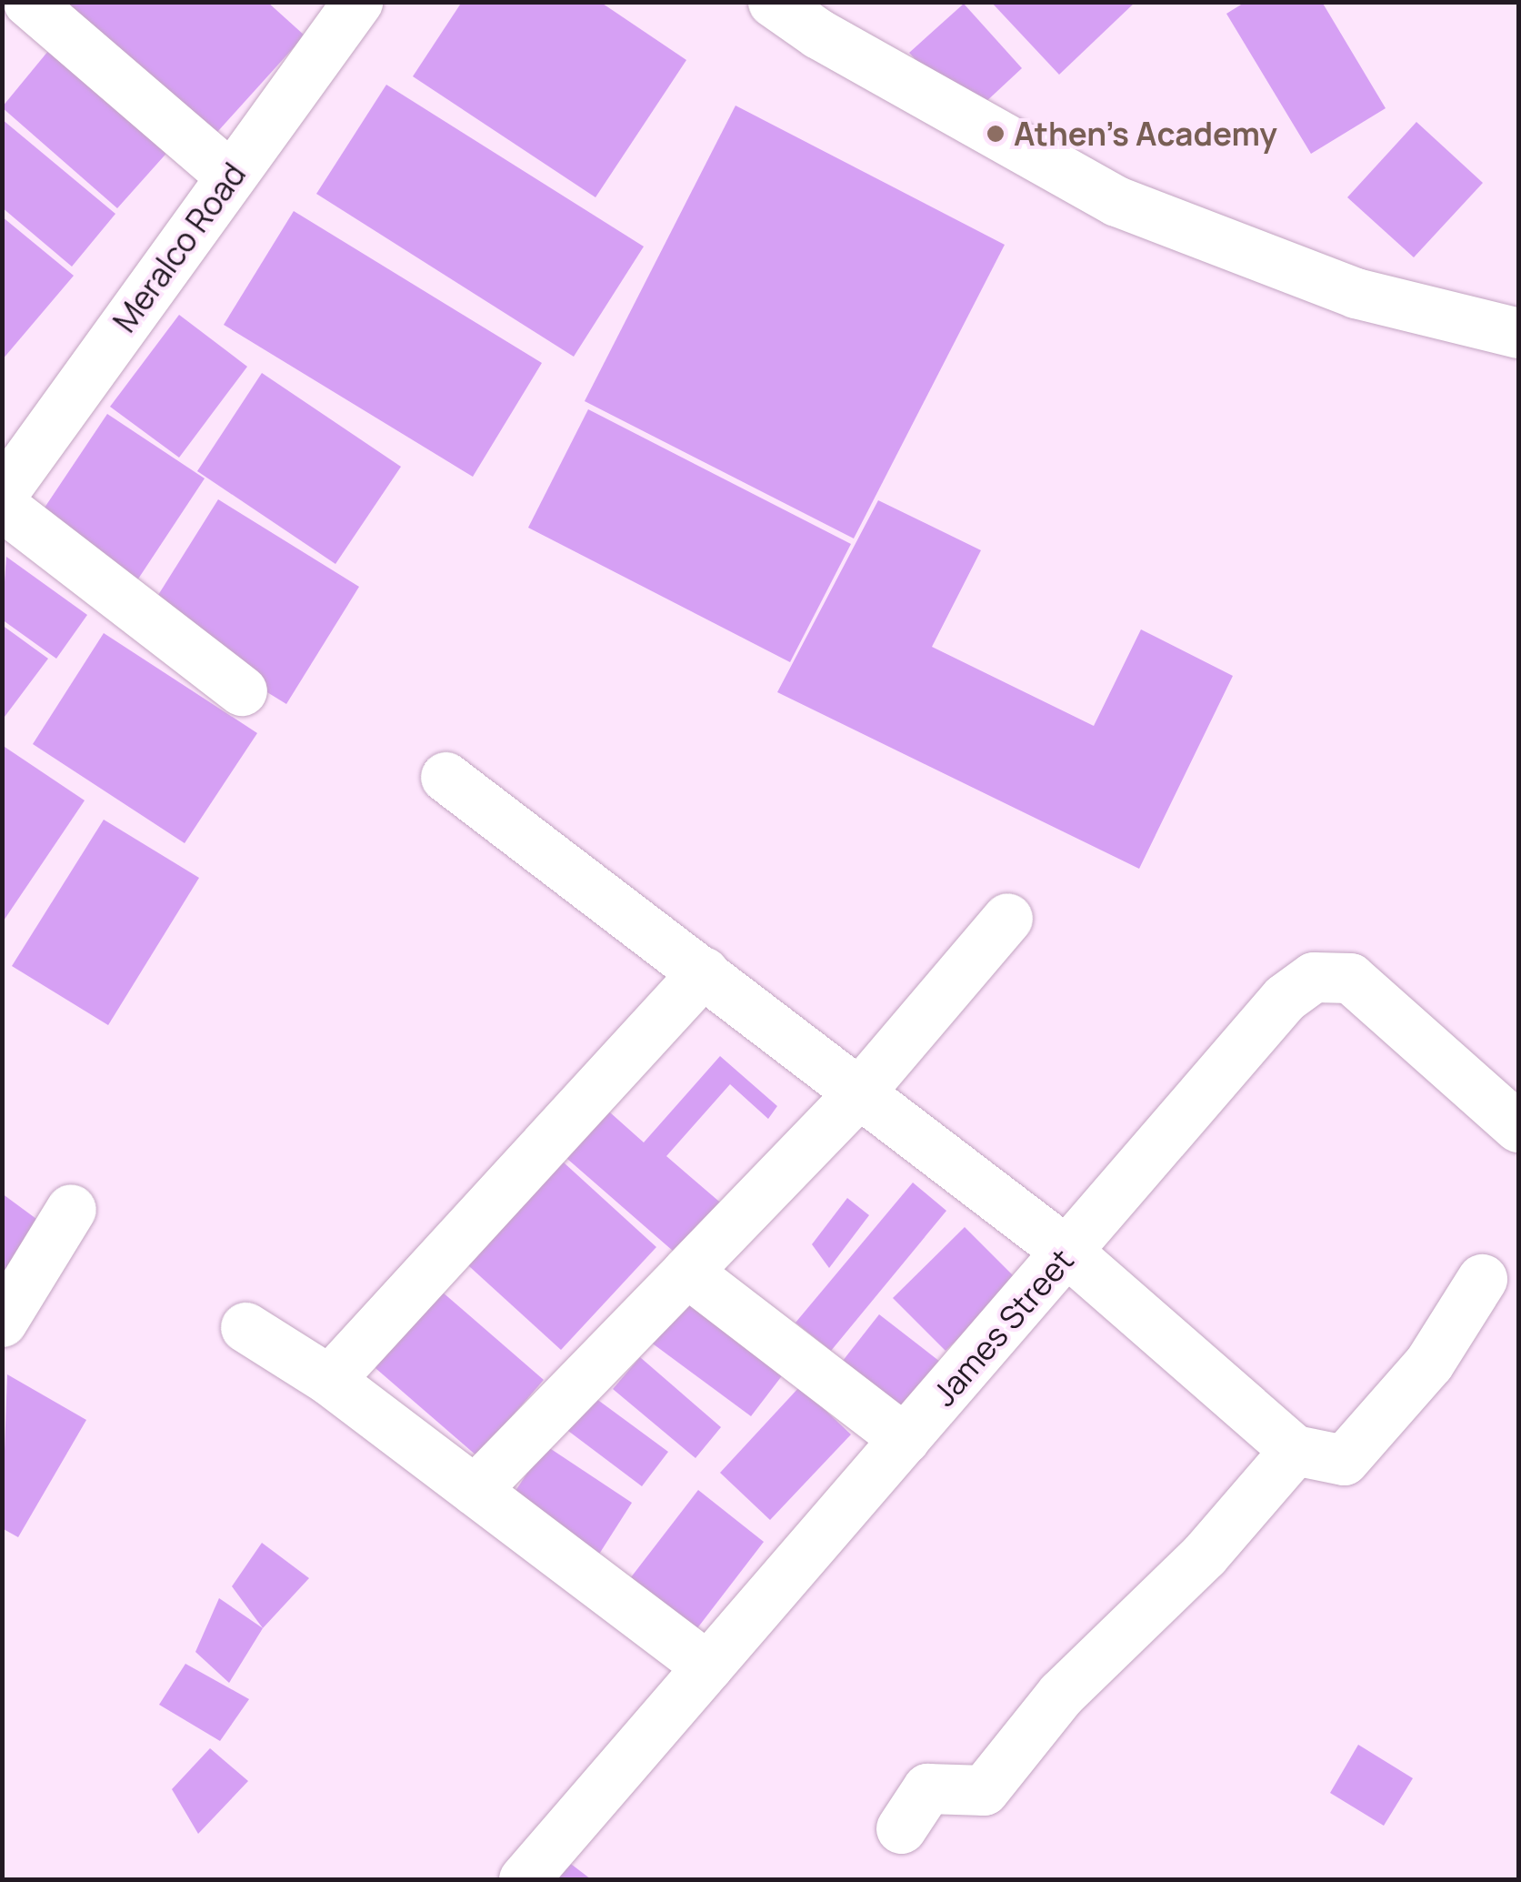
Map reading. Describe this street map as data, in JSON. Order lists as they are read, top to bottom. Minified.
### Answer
{"streets":{"street":["Meralco Road","James Street"]},"places":["Athen's Academy"]}
